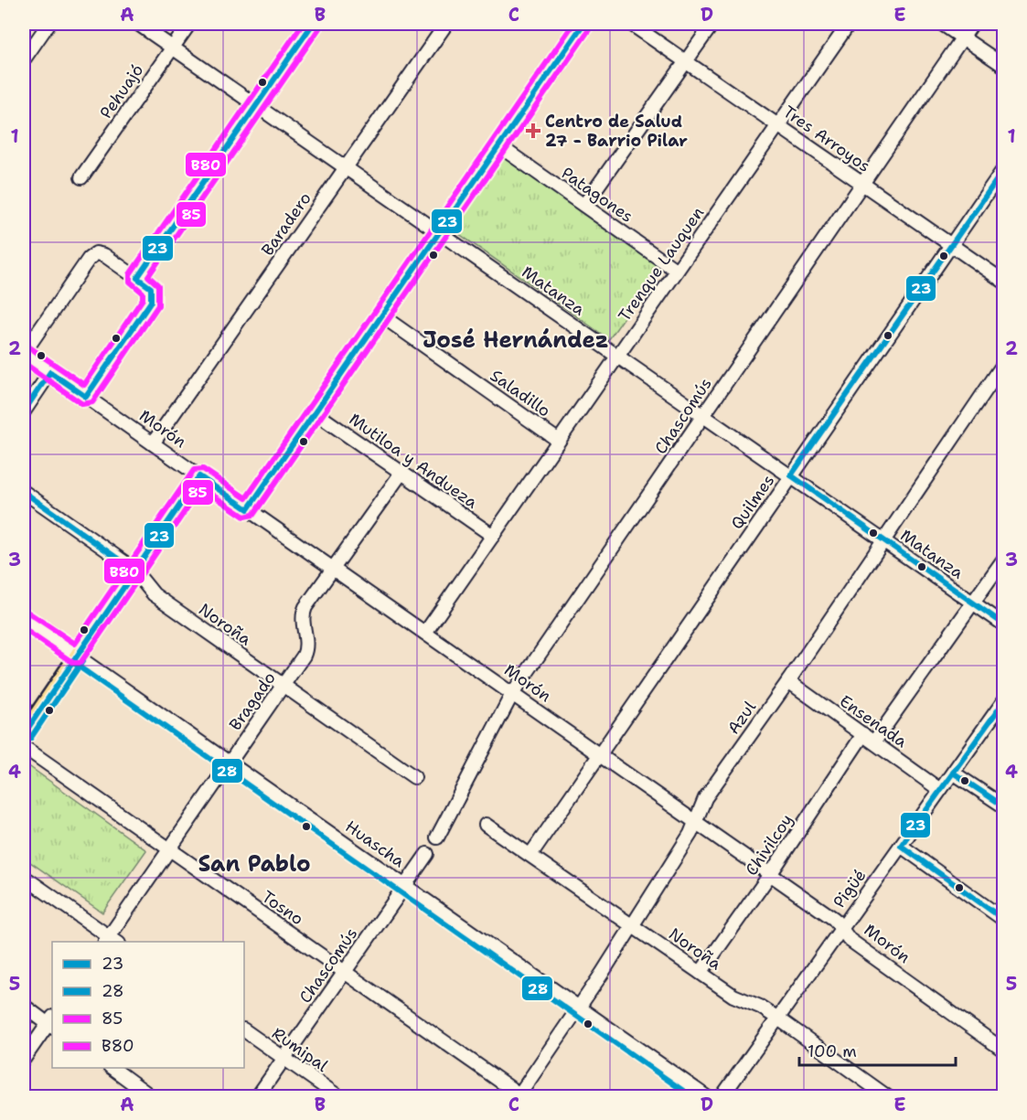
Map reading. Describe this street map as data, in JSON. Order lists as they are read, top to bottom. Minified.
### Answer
{"streets":{"main road":["Morón"],"street":["Pehuajó","Tres Arroyos","Patagones","Baradero","Trenque Lauquen","Matanza","Saladillo","Chascomús","Mutiloa y Andueza","Quilmes","Noroña","Bragado","Azul","Ensenada","Huascha","Chivilcoy","Pigüé","Tosno","Rumipal"]},"crossings":[["Pehuajó","Matanza"],["Tres Arroyos","Trenque Lauquen"],["Tres Arroyos","Chascomús"],["Tres Arroyos","Quilmes"],["Patagones","Trenque Lauquen"],["Baradero","Matanza"],["Baradero","Morón"],["Trenque Lauquen","Matanza"],["Trenque Lauquen","Saladillo"],["Trenque Lauquen","Morón"],["Trenque Lauquen","Mutiloa y Andueza"],["Matanza","Chascomús"],["Matanza","Quilmes"],["Matanza","Azul"],["Chascomús","Morón"],["Chascomús","Huascha"],["Chascomús","Tosno"],["Chascomús","Rumipal"],["Morón","Quilmes"],["Morón","Bragado"],["Morón","Azul"],["Morón","Chivilcoy"],["Morón","Pigüé"],["Mutiloa y Andueza","Bragado"],["Quilmes","Noroña"],["Noroña","Bragado"],["Noroña","Azul"],["Noroña","Chivilcoy"],["Noroña","Pigüé"],["Bragado","Huascha"],["Bragado","Tosno"],["Azul","Ensenada"],["Azul","Huascha"],["Azul","Tosno"],["Ensenada","Chivilcoy"],["Ensenada","Pigüé"]],"districts":["José Hernández","San Pablo"],"places":{"health":["Centro de Salud 27 - Barrio Pilar"]},"lines":["transit line 23","transit line B80","transit line 85","transit line 28"],"legend":["23","28","85","B80"],"scale_bar":"100 m","grid":{"columns":["A","B","C","D","E"],"rows":["1","2","3","4","5"]}}
